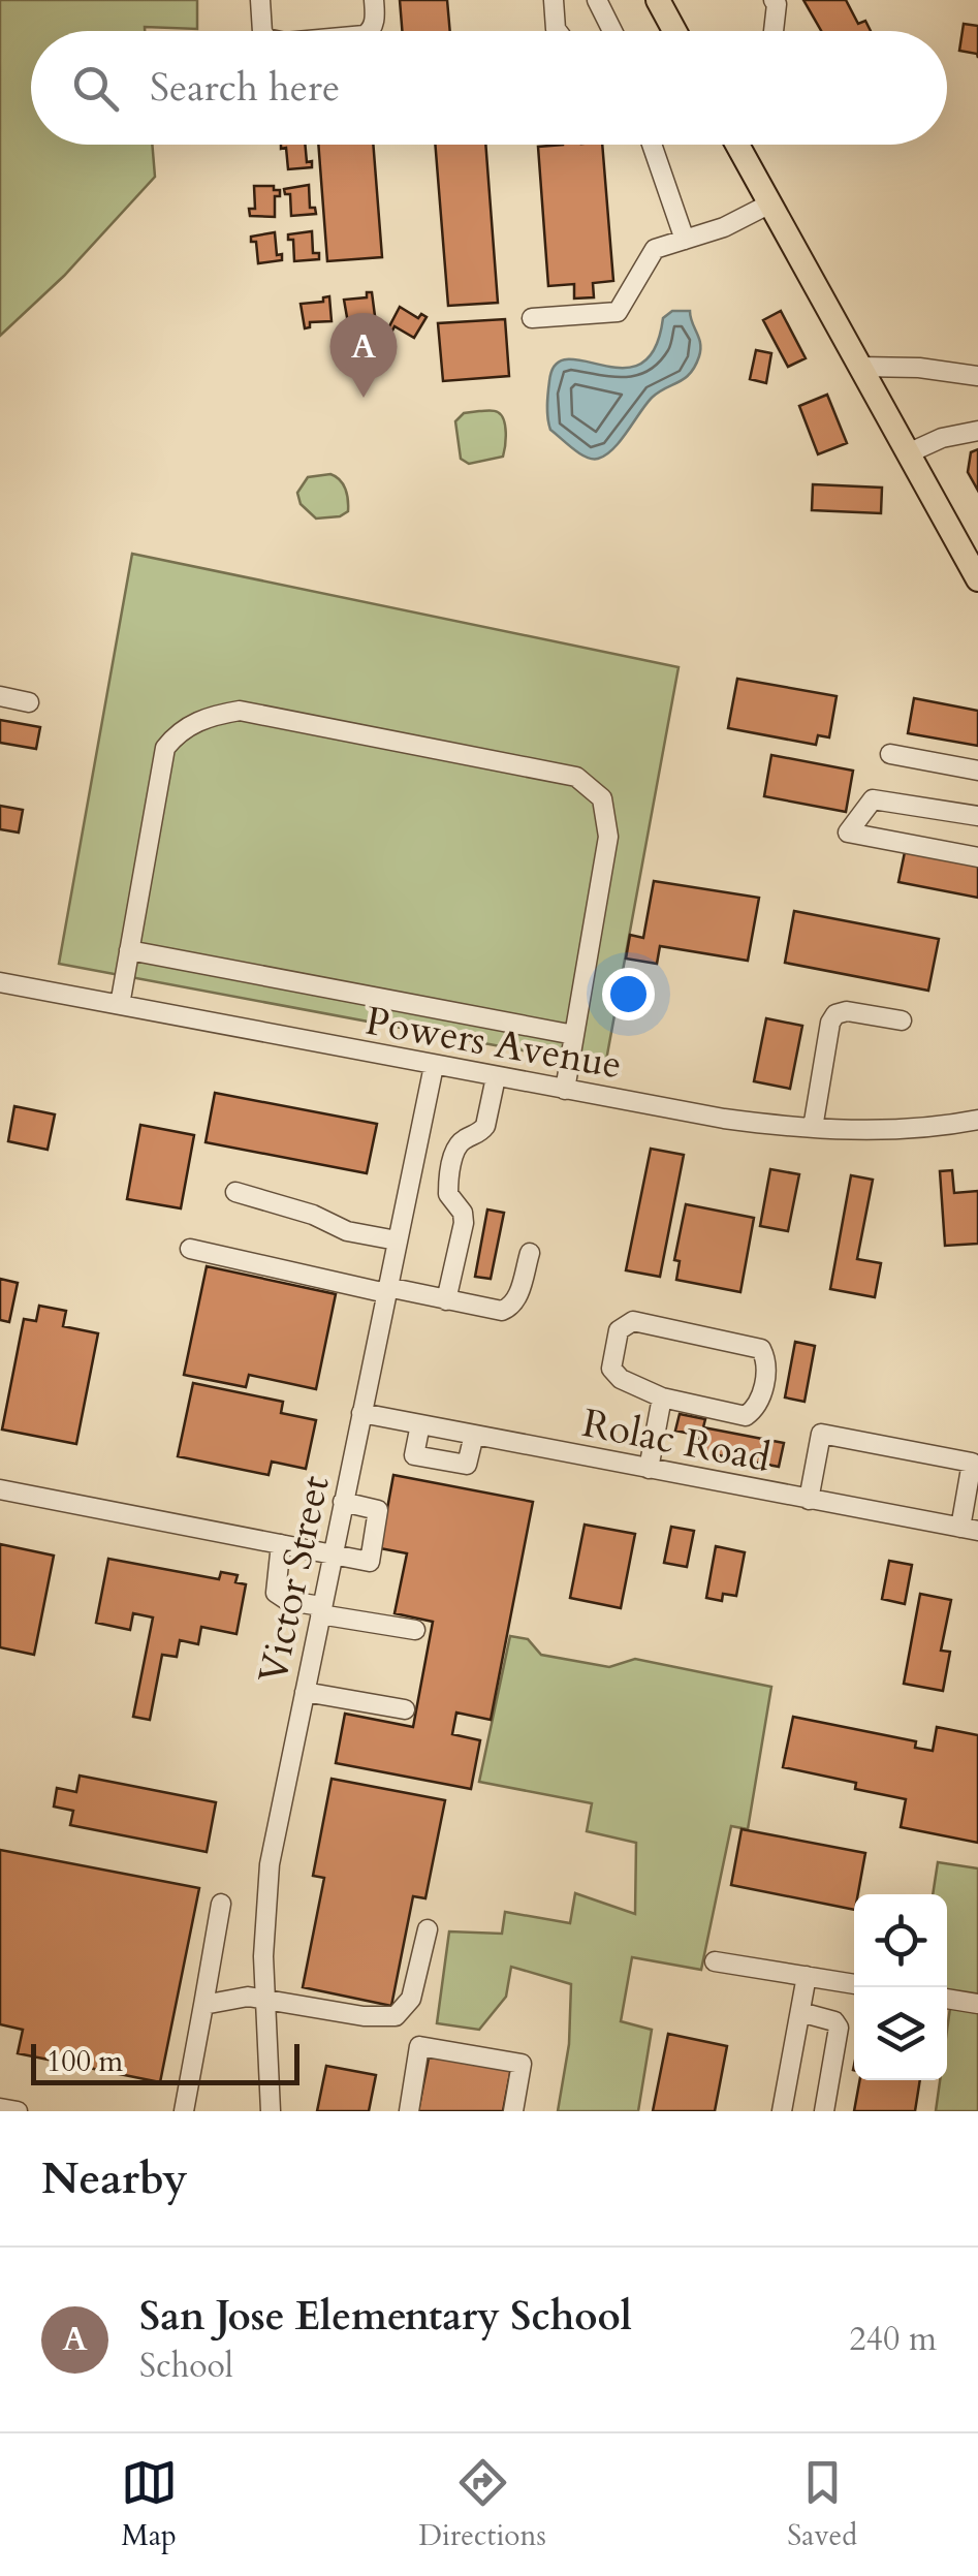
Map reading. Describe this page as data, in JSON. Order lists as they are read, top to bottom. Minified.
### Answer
{"streets":{"street":["Powers Avenue","Rolac Road","Victor Street"]},"crossings":[["Powers Avenue","Victor Street"],["Rolac Road","Victor Street"]],"scale_bar":"100 m","page":{"search":"Search here","pins":"A","scale":"100 m","heading":"Nearby","list":[{"mark":"A","name":"San Jose Elementary School","note":"School","value":"240 m"}],"nav":["Map","Directions","Saved"]}}
